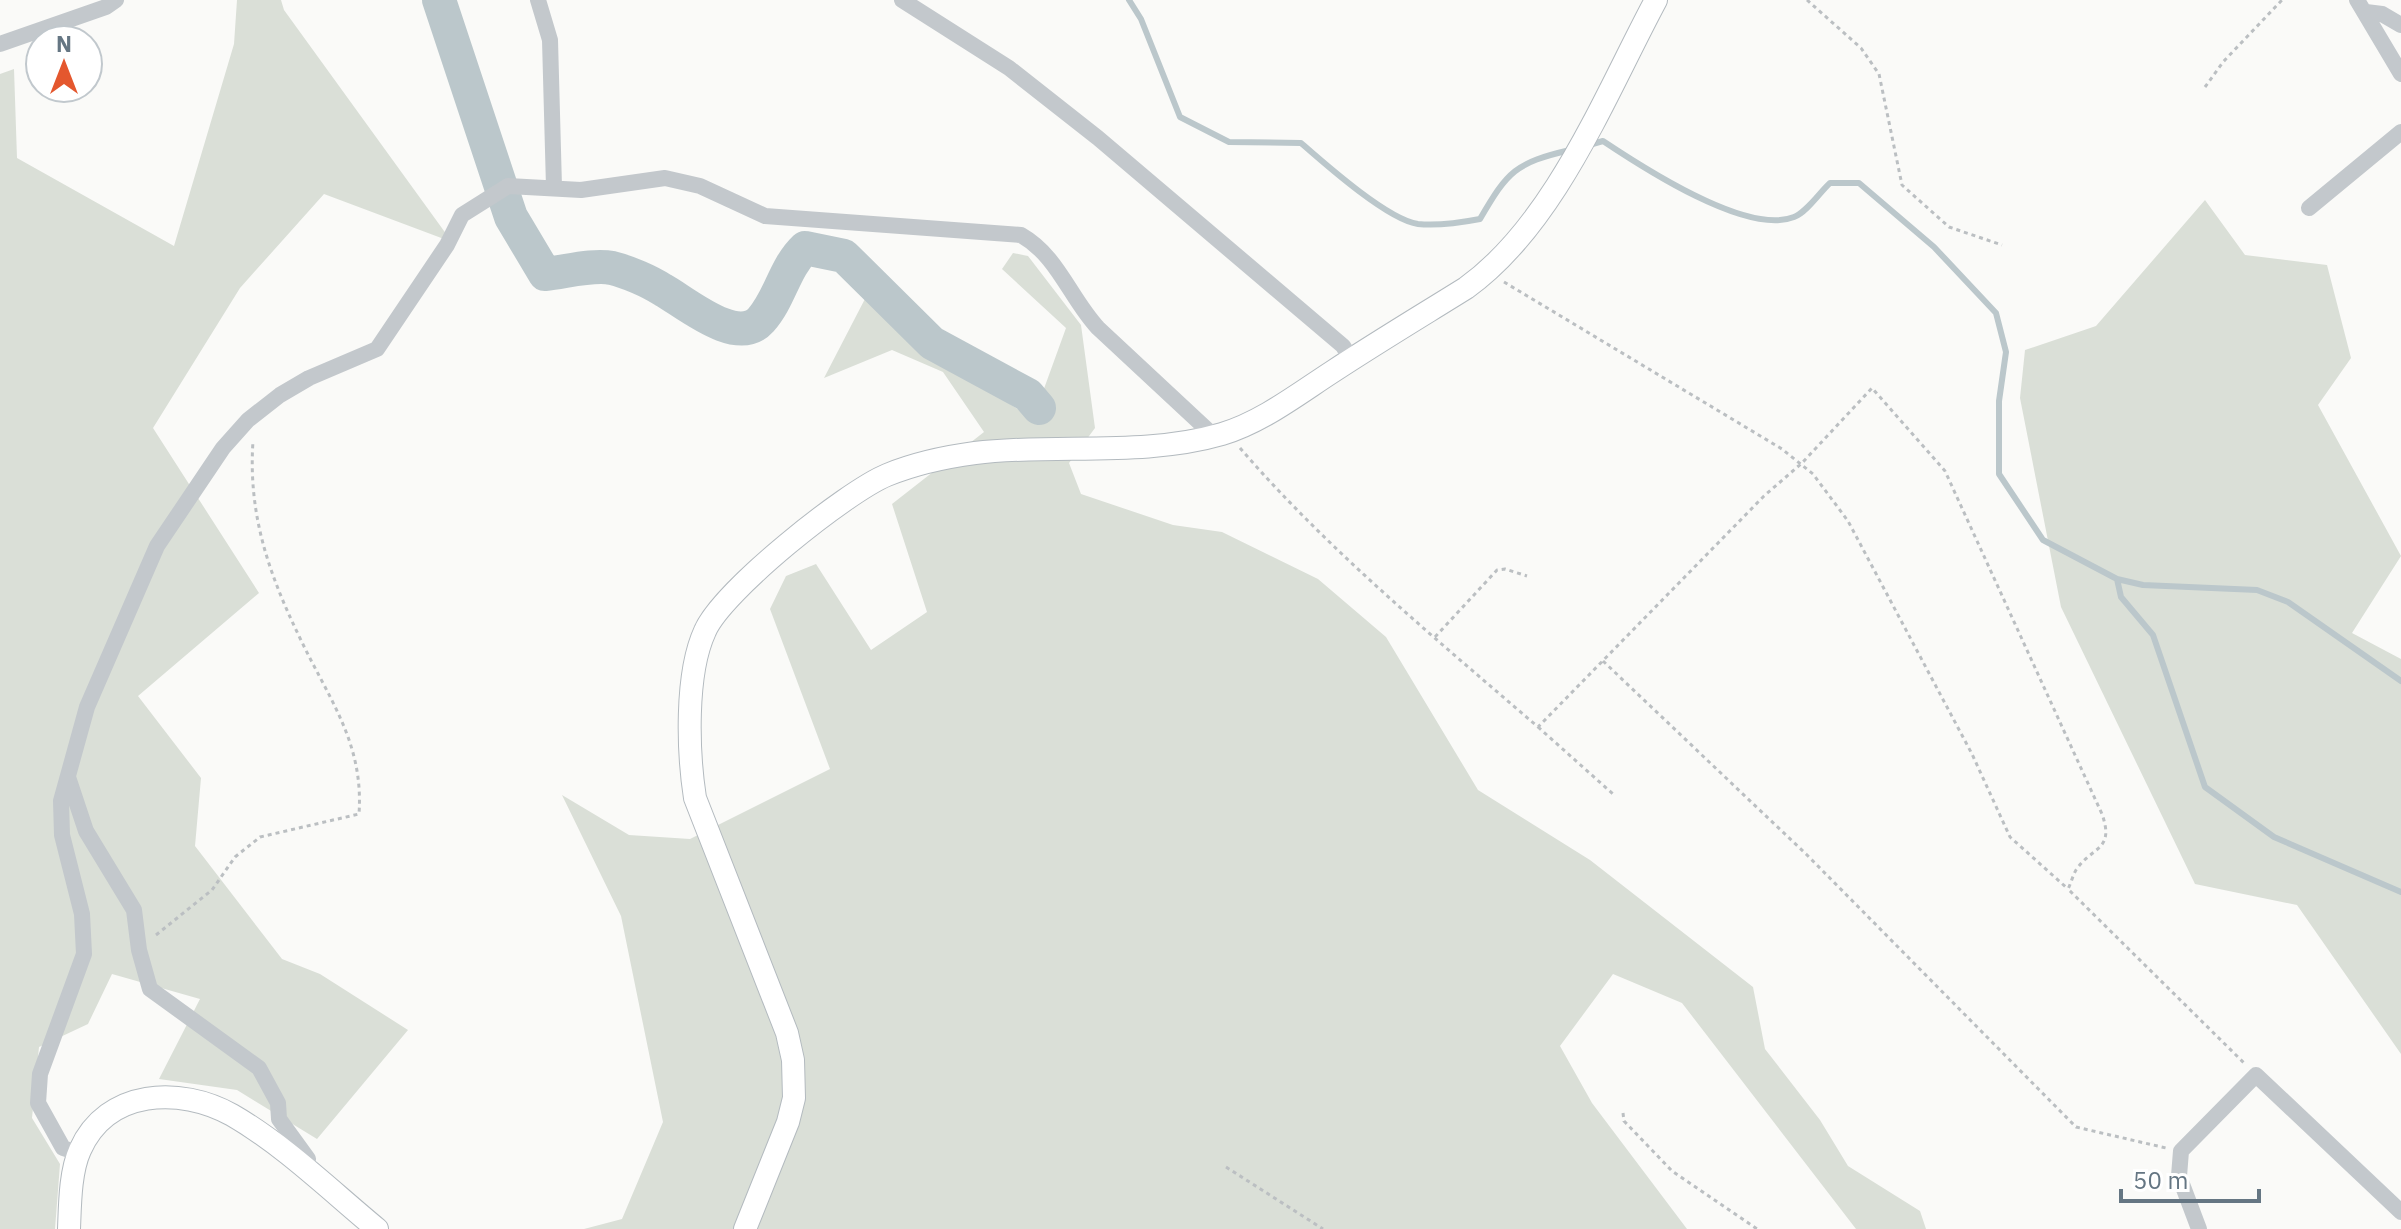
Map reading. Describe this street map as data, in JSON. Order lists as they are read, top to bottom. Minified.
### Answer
{"scale_bar":"50 m","north":"top"}
